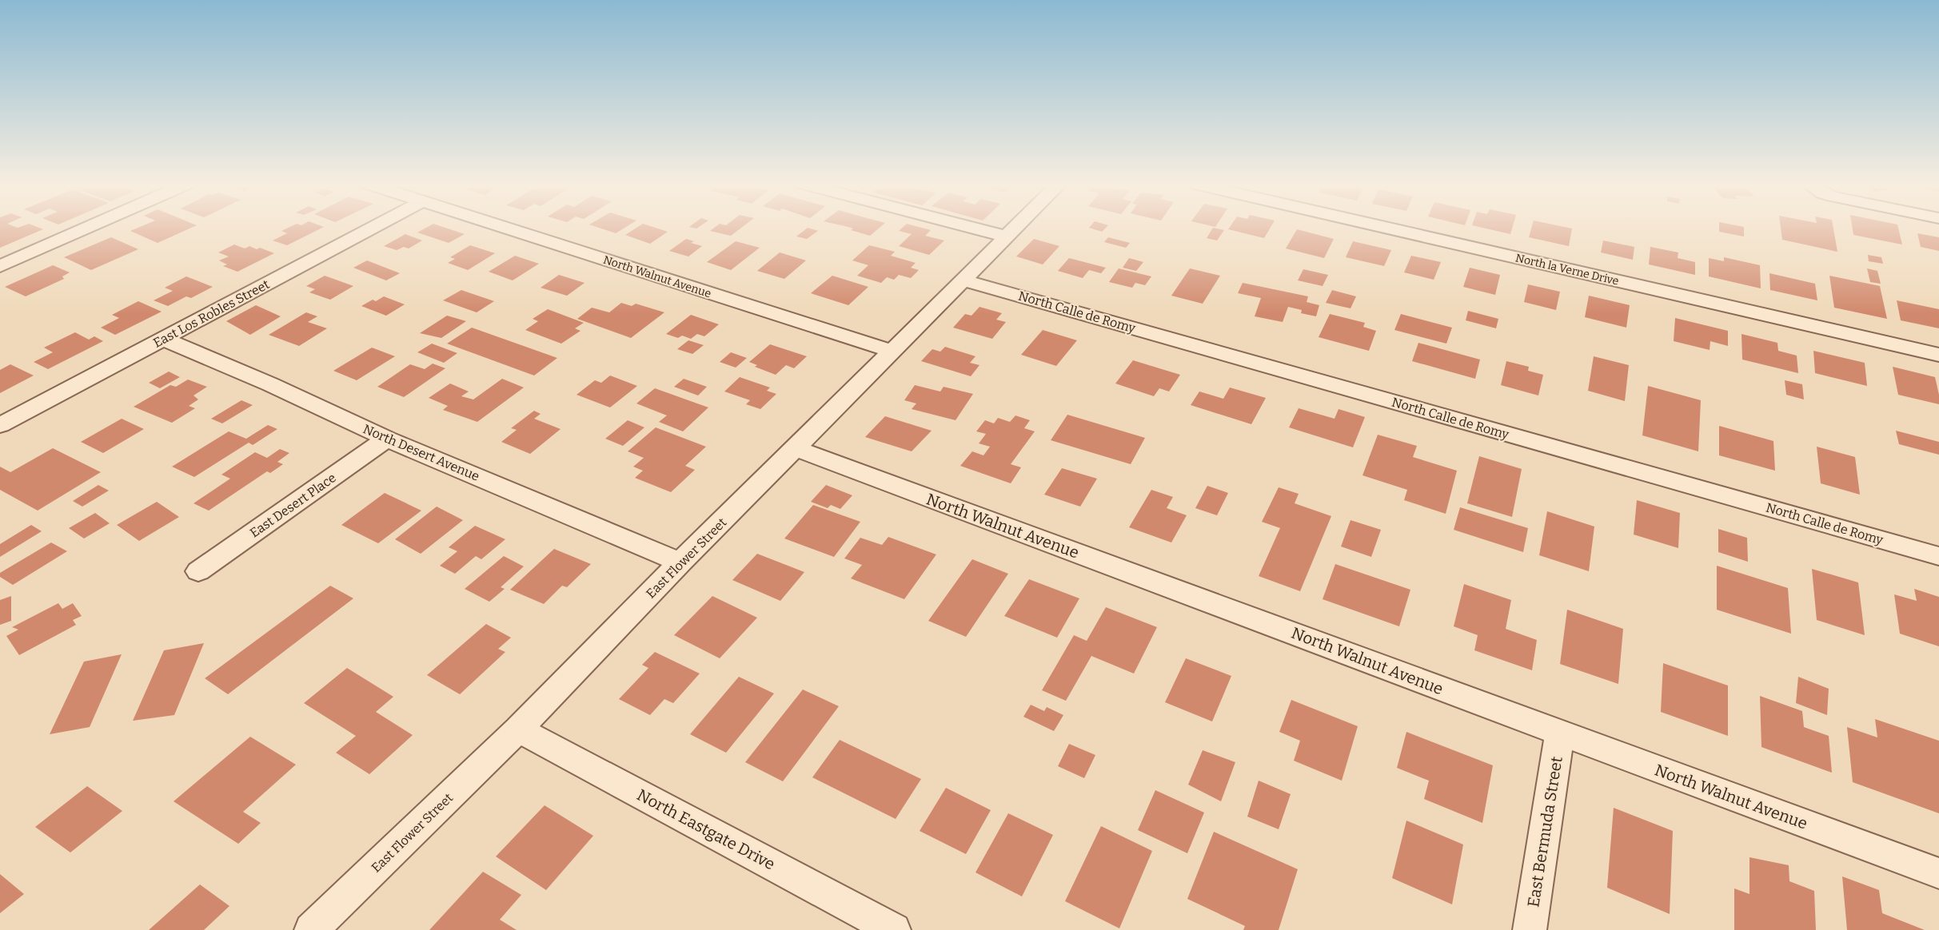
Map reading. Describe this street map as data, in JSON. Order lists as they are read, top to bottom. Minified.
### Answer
{"streets":{"street":["North la Verne Drive","North Walnut Avenue","North Calle de Romy","East Los Robles Street","North Desert Avenue","East Desert Place","East Flower Street","North Eastgate Drive","East Bermuda Street"]},"crossings":[["North Walnut Avenue","East Flower Street"],["North Walnut Avenue","East Bermuda Street"],["North Calle de Romy","East Flower Street"],["East Los Robles Street","North Desert Avenue"],["North Desert Avenue","East Desert Place"],["North Desert Avenue","East Flower Street"],["East Flower Street","North Eastgate Drive"]]}
